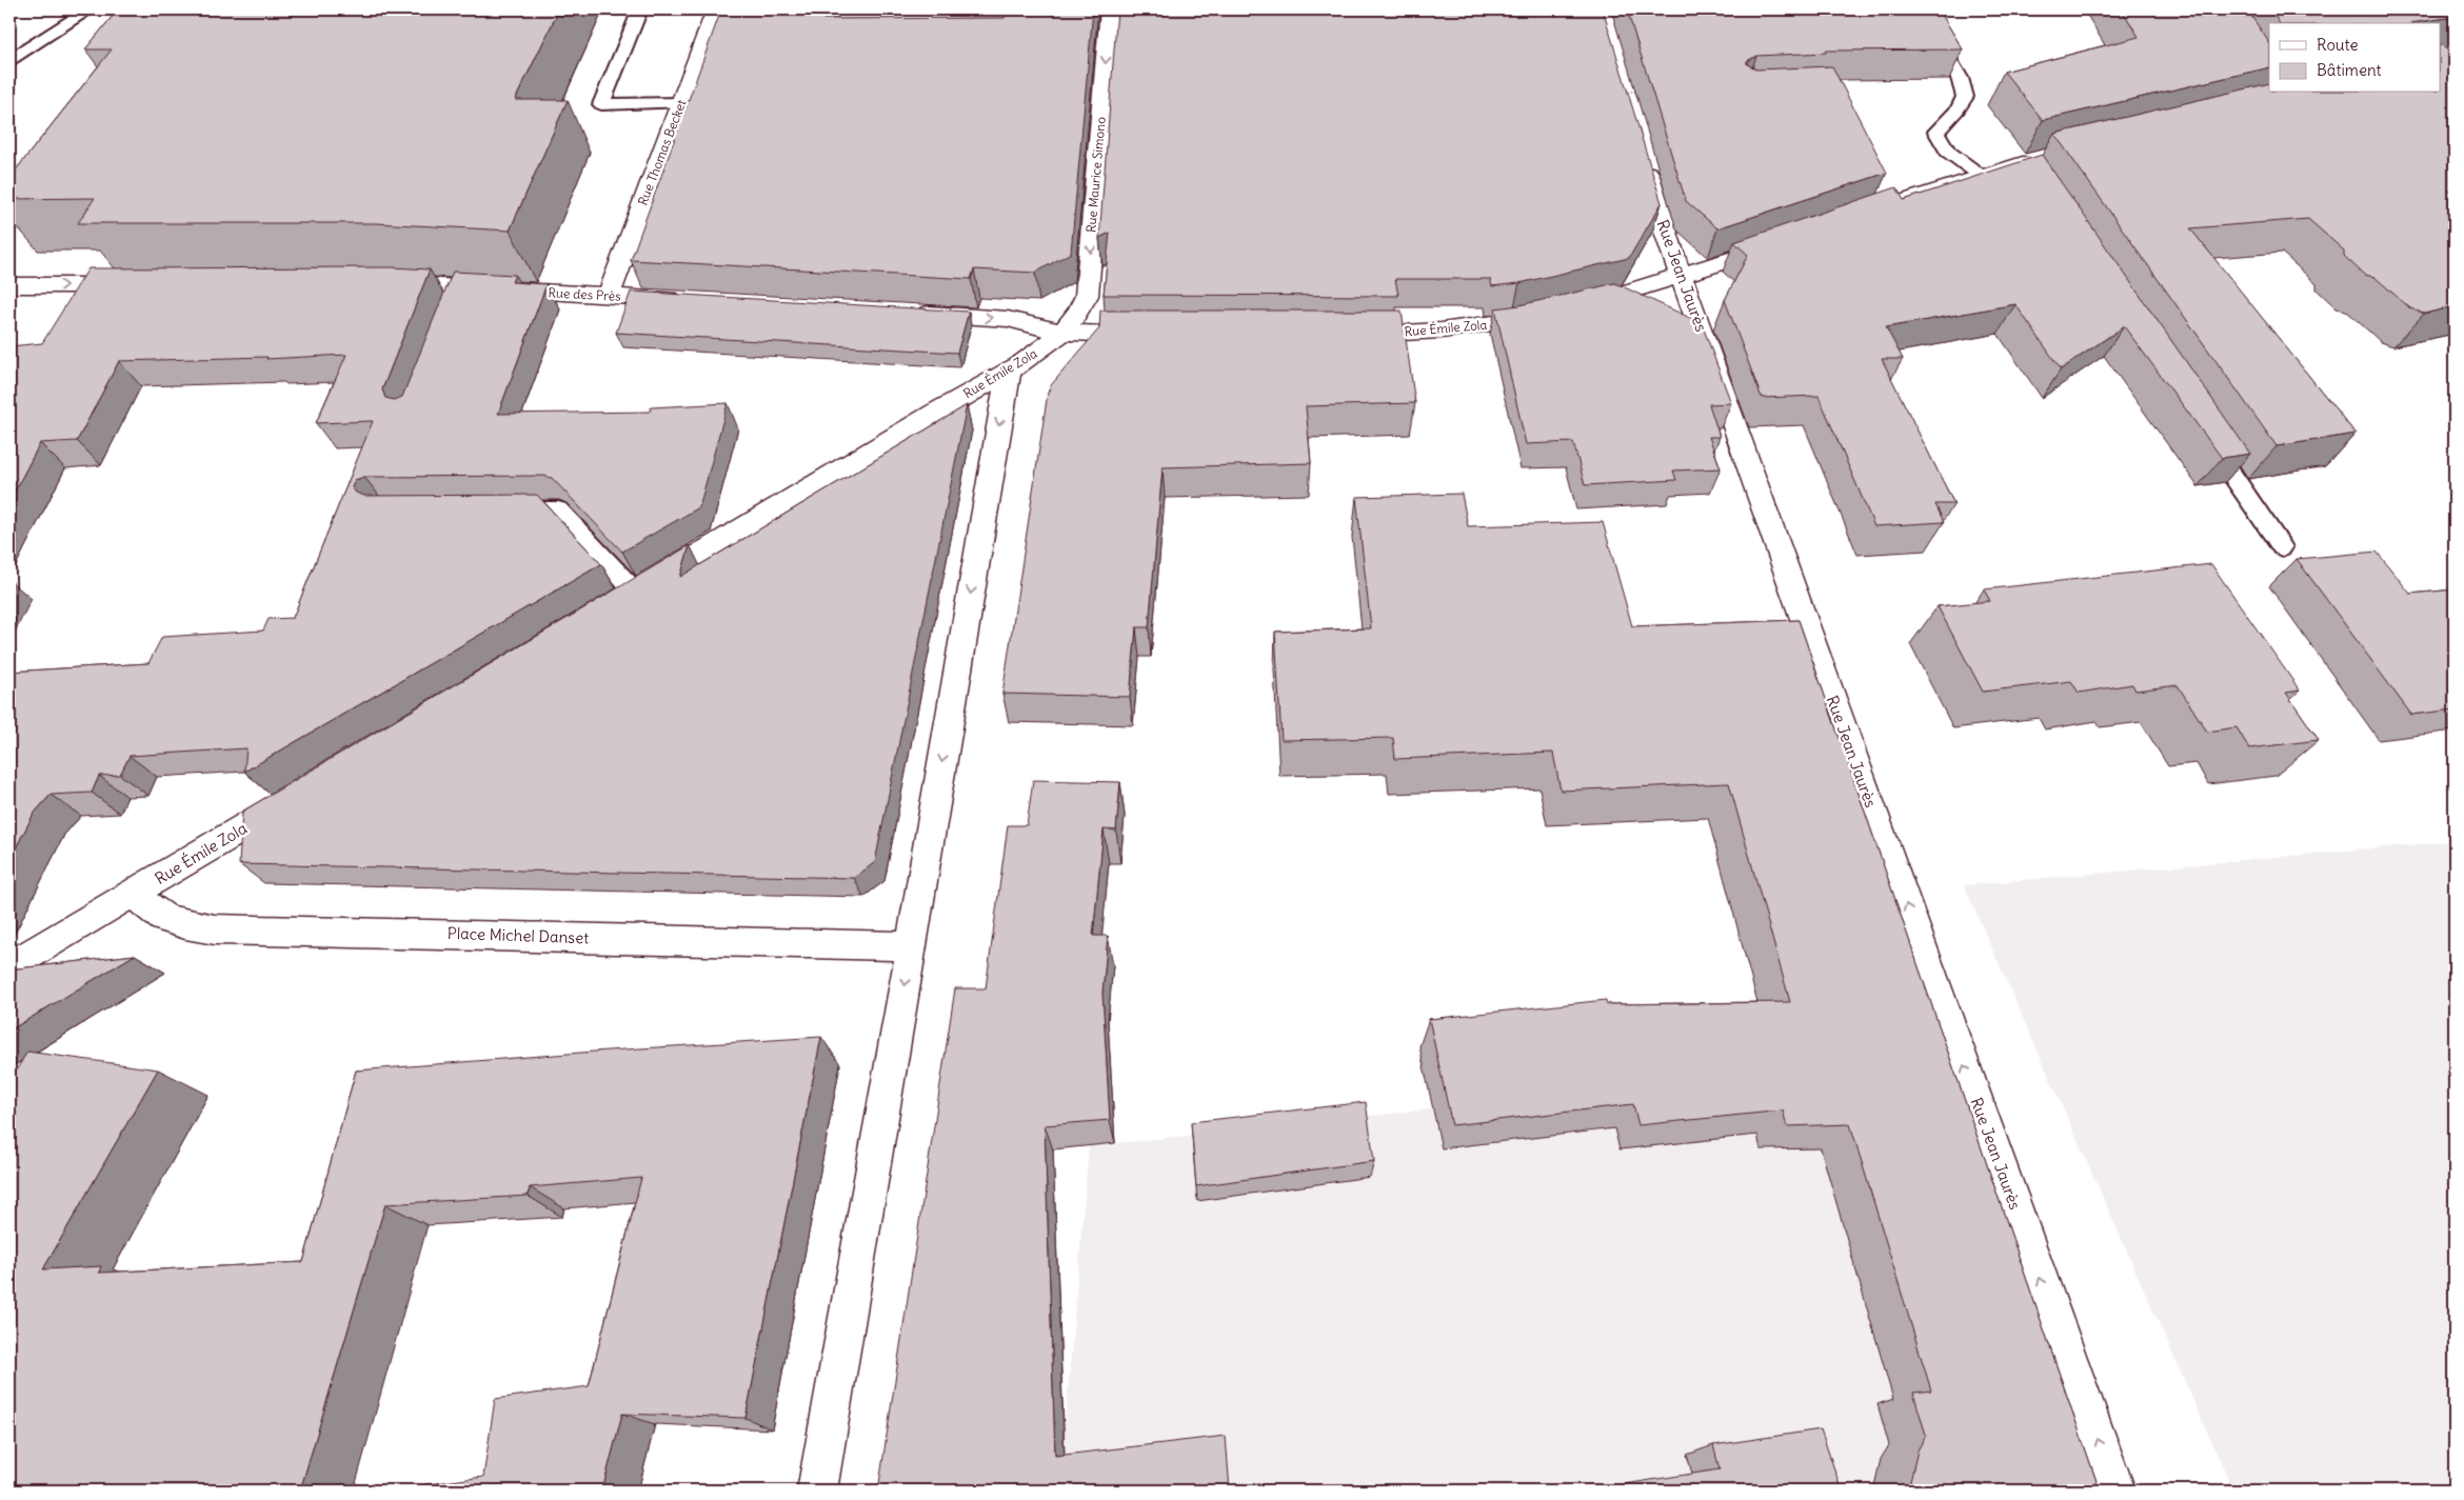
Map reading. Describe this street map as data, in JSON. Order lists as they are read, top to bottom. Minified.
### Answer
{"streets":{"street":["Rue Thomas Becket","Rue Maurice Simono","Rue Jean Jaurès","Rue des Près","Rue Émile Zola","Place Michel Danset"]},"crossings":[["Rue Thomas Becket","Rue des Près"],["Rue Maurice Simono","Rue Émile Zola"],["Rue Émile Zola","Place Michel Danset"]],"one_way":["Rue Maurice Simono","Rue Jean Jaurès"],"legend":["Route","Bâtiment"]}
